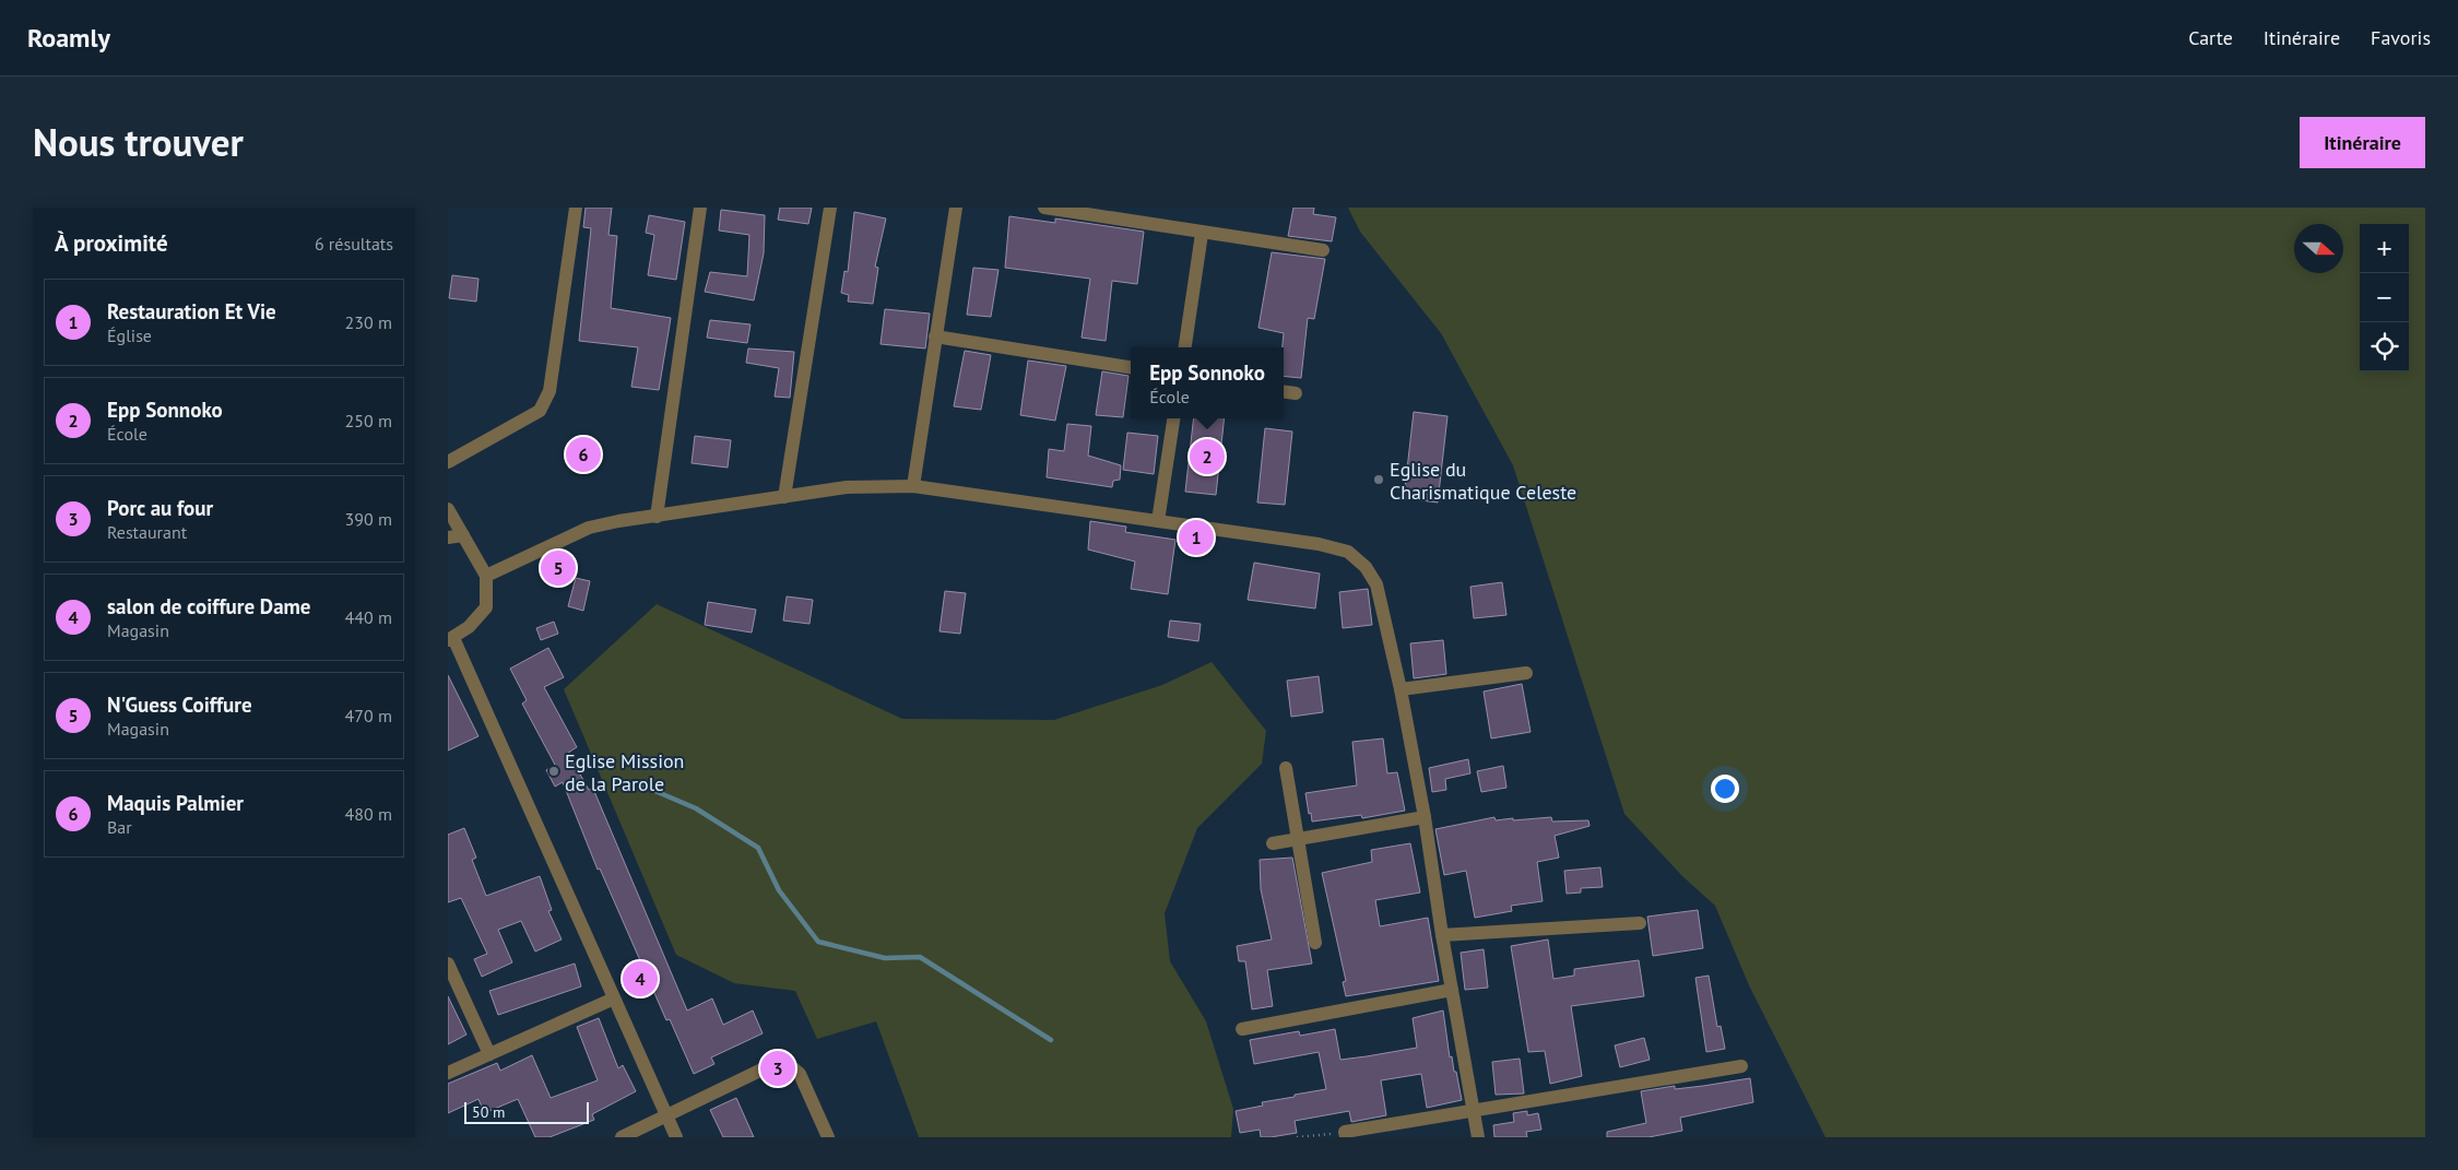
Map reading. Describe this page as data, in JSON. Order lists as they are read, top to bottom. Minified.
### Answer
{"places":["Eglise du Charismatique Celeste","Eglise Mission de la Parole"],"scale_bar":"50 m","north":"right","page":{"header":"Roamly","nav":["Carte","Itinéraire","Favoris"],"title":"Nous trouver","buttons":"Itinéraire","heading":["À proximité","6 résultats"],"map_buttons":["+","−"],"list":[{"mark":"1","name":"Restauration Et Vie","note":"Église","value":"230 m"},{"mark":"2","name":"Epp Sonnoko","note":"École","value":"250 m"},{"mark":"3","name":"Porc au four","note":"Restaurant","value":"390 m"},{"mark":"4","name":"salon de coiffure Dame","note":"Magasin","value":"440 m"},{"mark":"5","name":"N'Guess Coiffure","note":"Magasin","value":"470 m"},{"mark":"6","name":"Maquis Palmier","note":"Bar","value":"480 m"}],"popup":["Epp Sonnoko","École"],"pins":["6","2","1","5","4","3"],"scale":"50 m"}}
